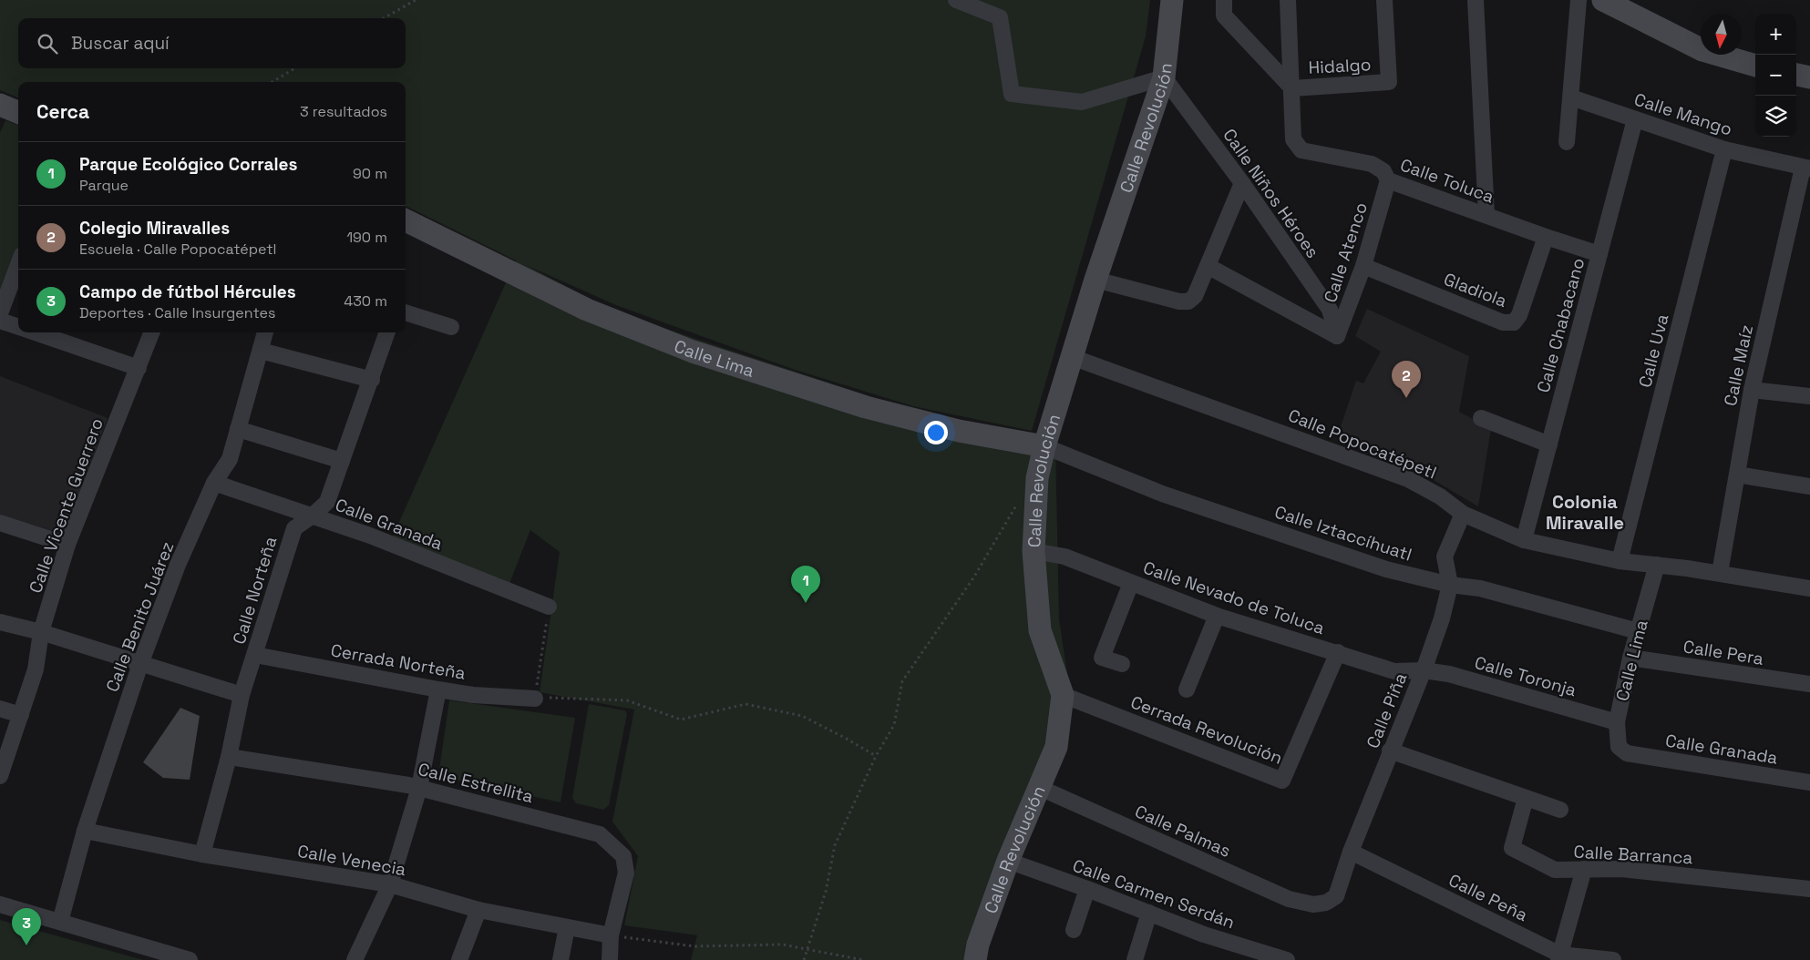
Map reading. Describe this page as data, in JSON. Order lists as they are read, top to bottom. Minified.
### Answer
{"streets":{"street":["Hidalgo","Calle Mango","Calle Revolución","Calle Toluca","Calle Niños Héroes","Calle Atenco","Gladiola","Calle Chabacano","Calle Uva","Calle Lima","Calle Maíz","Calle Popocatépetl","Calle Vicente Guerrero","Calle Granada","Calle Iztaccíhuatl","Calle Norteña","Calle Nevado de Toluca","Calle Benito Juárez","Calle Pera","Cerrada Norteña","Calle Toronja","Calle Piña","Cerrada Revolución","Calle Estrellita","Calle Palmas","Calle Barranca","Calle Venecia","Calle Carmen Serdán","Calle Peña"]},"crossings":[["Hidalgo","Calle Toluca"],["Calle Mango","Calle Chabacano"],["Calle Mango","Calle Uva"],["Calle Mango","Calle Maíz"],["Calle Revolución","Calle Niños Héroes"],["Calle Revolución","Calle Lima"],["Calle Revolución","Calle Popocatépetl"],["Calle Revolución","Calle Iztaccíhuatl"],["Calle Revolución","Calle Nevado de Toluca"],["Calle Revolución","Cerrada Revolución"],["Calle Revolución","Calle Palmas"],["Calle Revolución","Calle Carmen Serdán"],["Calle Toluca","Calle Atenco"],["Calle Toluca","Gladiola"],["Calle Toluca","Calle Chabacano"],["Calle Niños Héroes","Calle Atenco"],["Calle Atenco","Gladiola"],["Calle Chabacano","Calle Popocatépetl"],["Calle Uva","Calle Popocatépetl"],["Calle Lima","Calle Popocatépetl"],["Calle Lima","Calle Granada"],["Calle Lima","Calle Iztaccíhuatl"],["Calle Lima","Calle Pera"],["Calle Lima","Calle Toronja"],["Calle Maíz","Calle Popocatépetl"],["Calle Popocatépetl","Calle Piña"],["Calle Granada","Calle Norteña"],["Calle Granada","Calle Benito Juárez"],["Calle Iztaccíhuatl","Calle Piña"],["Calle Norteña","Cerrada Norteña"],["Calle Norteña","Calle Estrellita"],["Calle Norteña","Calle Venecia"],["Calle Nevado de Toluca","Calle Toronja"],["Calle Nevado de Toluca","Calle Piña"],["Calle Nevado de Toluca","Cerrada Revolución"],["Calle Benito Juárez","Calle Venecia"],["Calle Toronja","Calle Piña"],["Calle Piña","Calle Palmas"],["Calle Piña","Calle Peña"],["Calle Estrellita","Calle Venecia"]],"districts":["Colonia Miravalle"],"north":"bottom","page":{"map_buttons":["+","−"],"search":"Buscar aquí","heading":["Cerca","3 resultados"],"list":[{"mark":"1","name":"Parque Ecológico Corrales","note":"Parque","value":"90 m"},{"mark":"2","name":"Colegio Miravalles","note":"Escuela · Calle Popocatépetl","value":"190 m"},{"mark":"3","name":"Campo de fútbol Hércules","note":"Deportes · Calle Insurgentes","value":"430 m"}],"pins":["2","1","3"]}}
